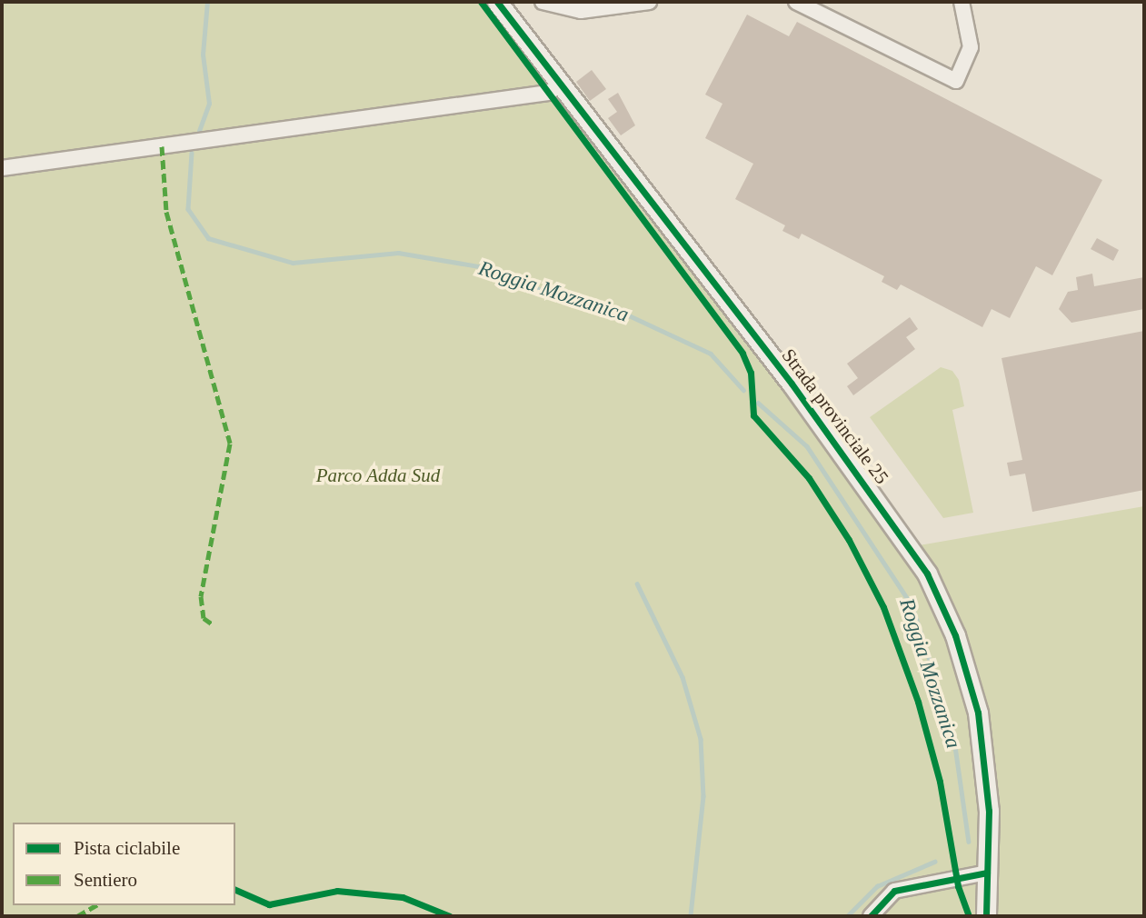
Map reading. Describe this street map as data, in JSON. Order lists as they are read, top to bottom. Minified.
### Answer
{"streets":{"street":["Strada provinciale 25"]},"water":["Roggia Mozzanica"],"parks":["Parco Adda Sud"],"legend":["Pista ciclabile","Sentiero"]}
